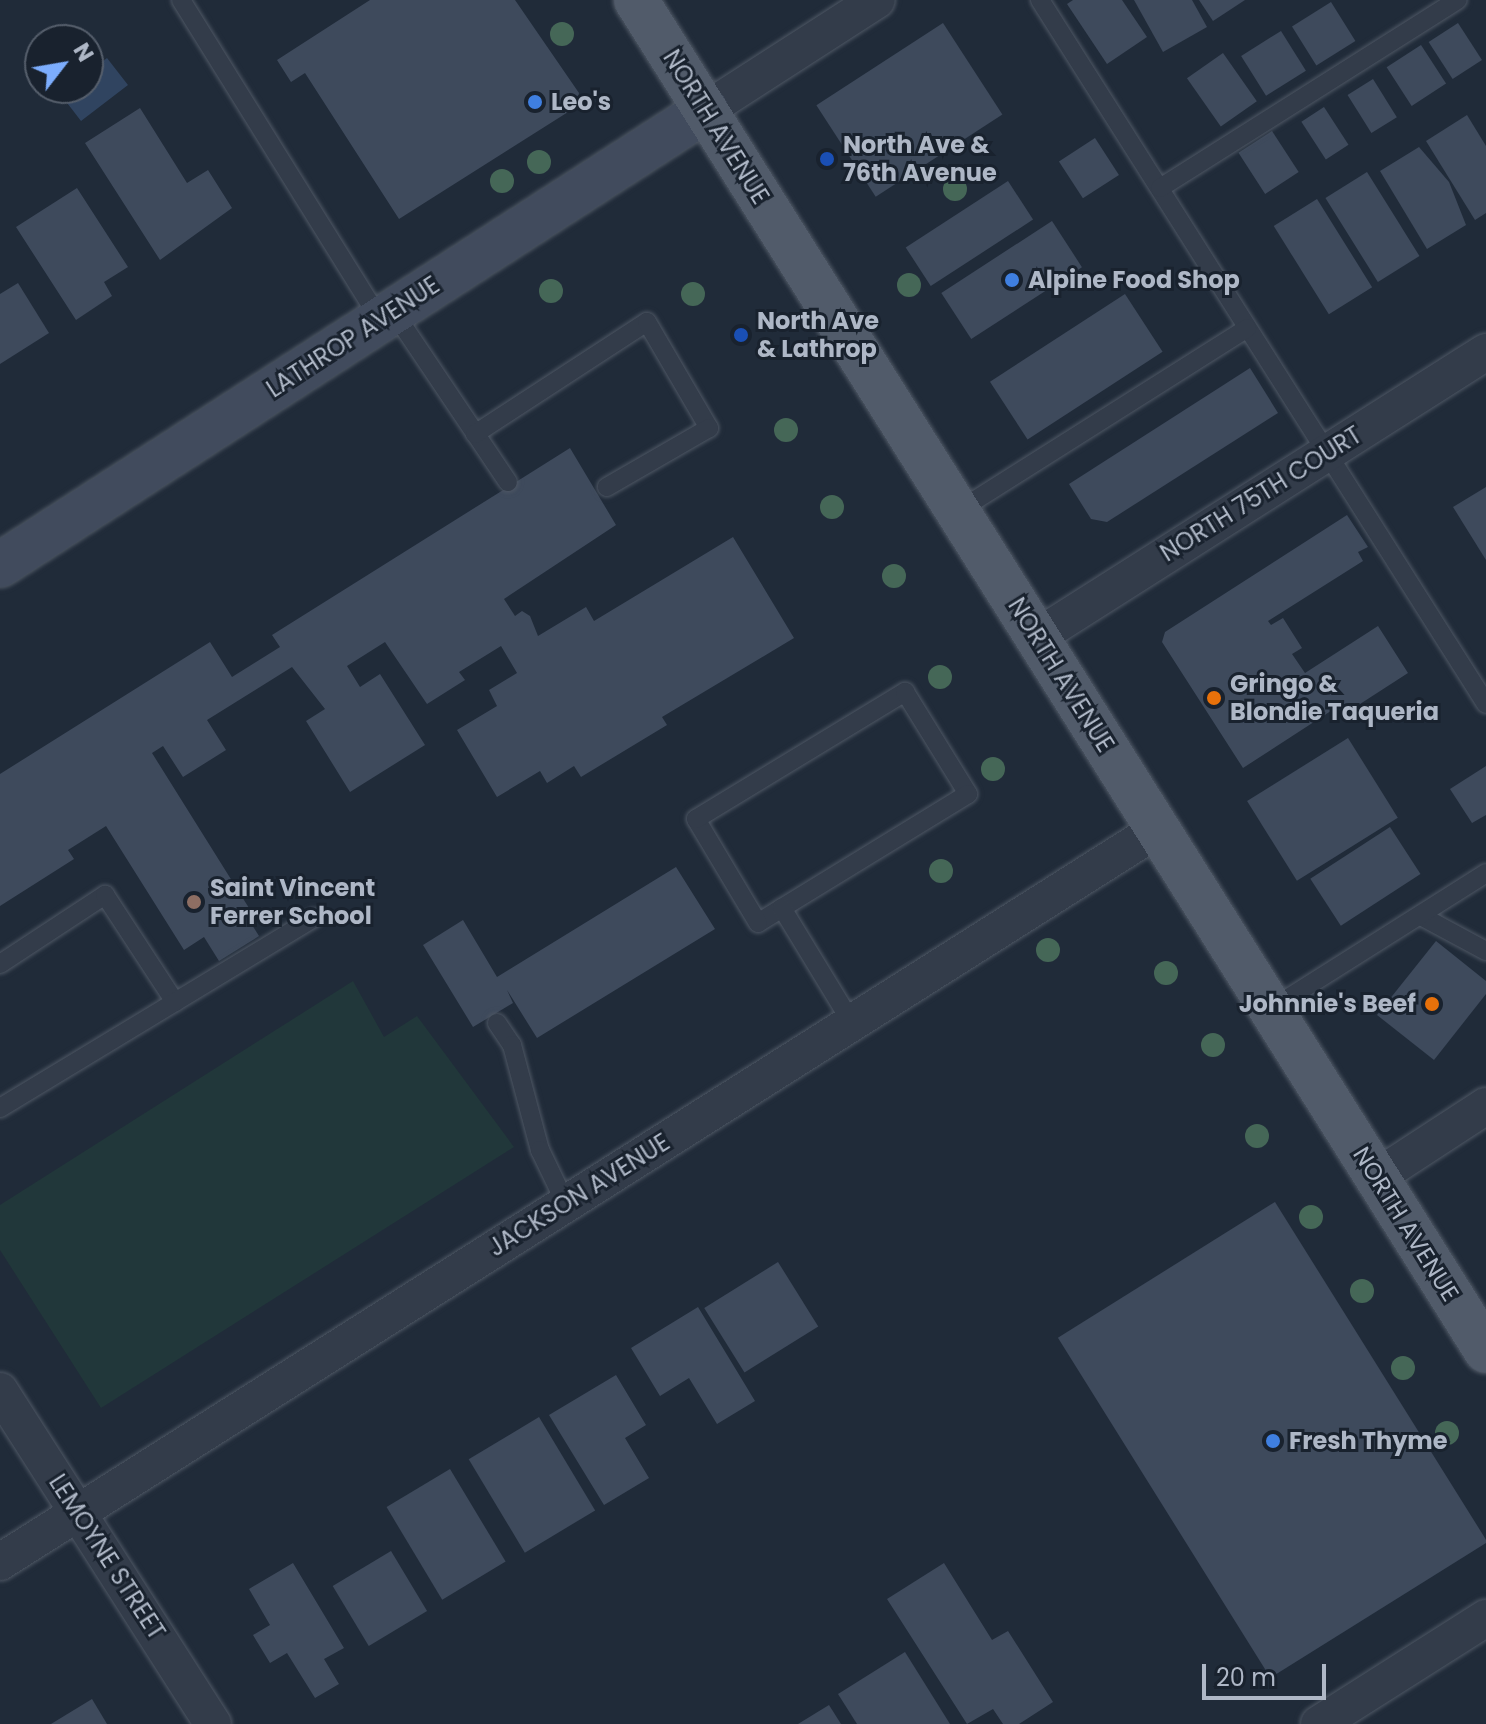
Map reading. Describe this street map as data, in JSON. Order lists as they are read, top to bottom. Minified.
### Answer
{"streets":{"main road":["NORTH AVENUE"],"street":["LATHROP AVENUE","NORTH 75TH COURT","JACKSON AVENUE","LEMOYNE STREET"]},"crossings":[["NORTH AVENUE","LATHROP AVENUE"],["NORTH AVENUE","NORTH 75TH COURT"],["NORTH AVENUE","JACKSON AVENUE"],["JACKSON AVENUE","LEMOYNE STREET"]],"places":["Leo's","North Ave & 76th Avenue","Alpine Food Shop","North Ave & Lathrop","Gringo & Blondie Taqueria","Saint Vincent Ferrer School","Johnnie's Beef","Fresh Thyme"],"scale_bar":"20 m","north":"top right"}
